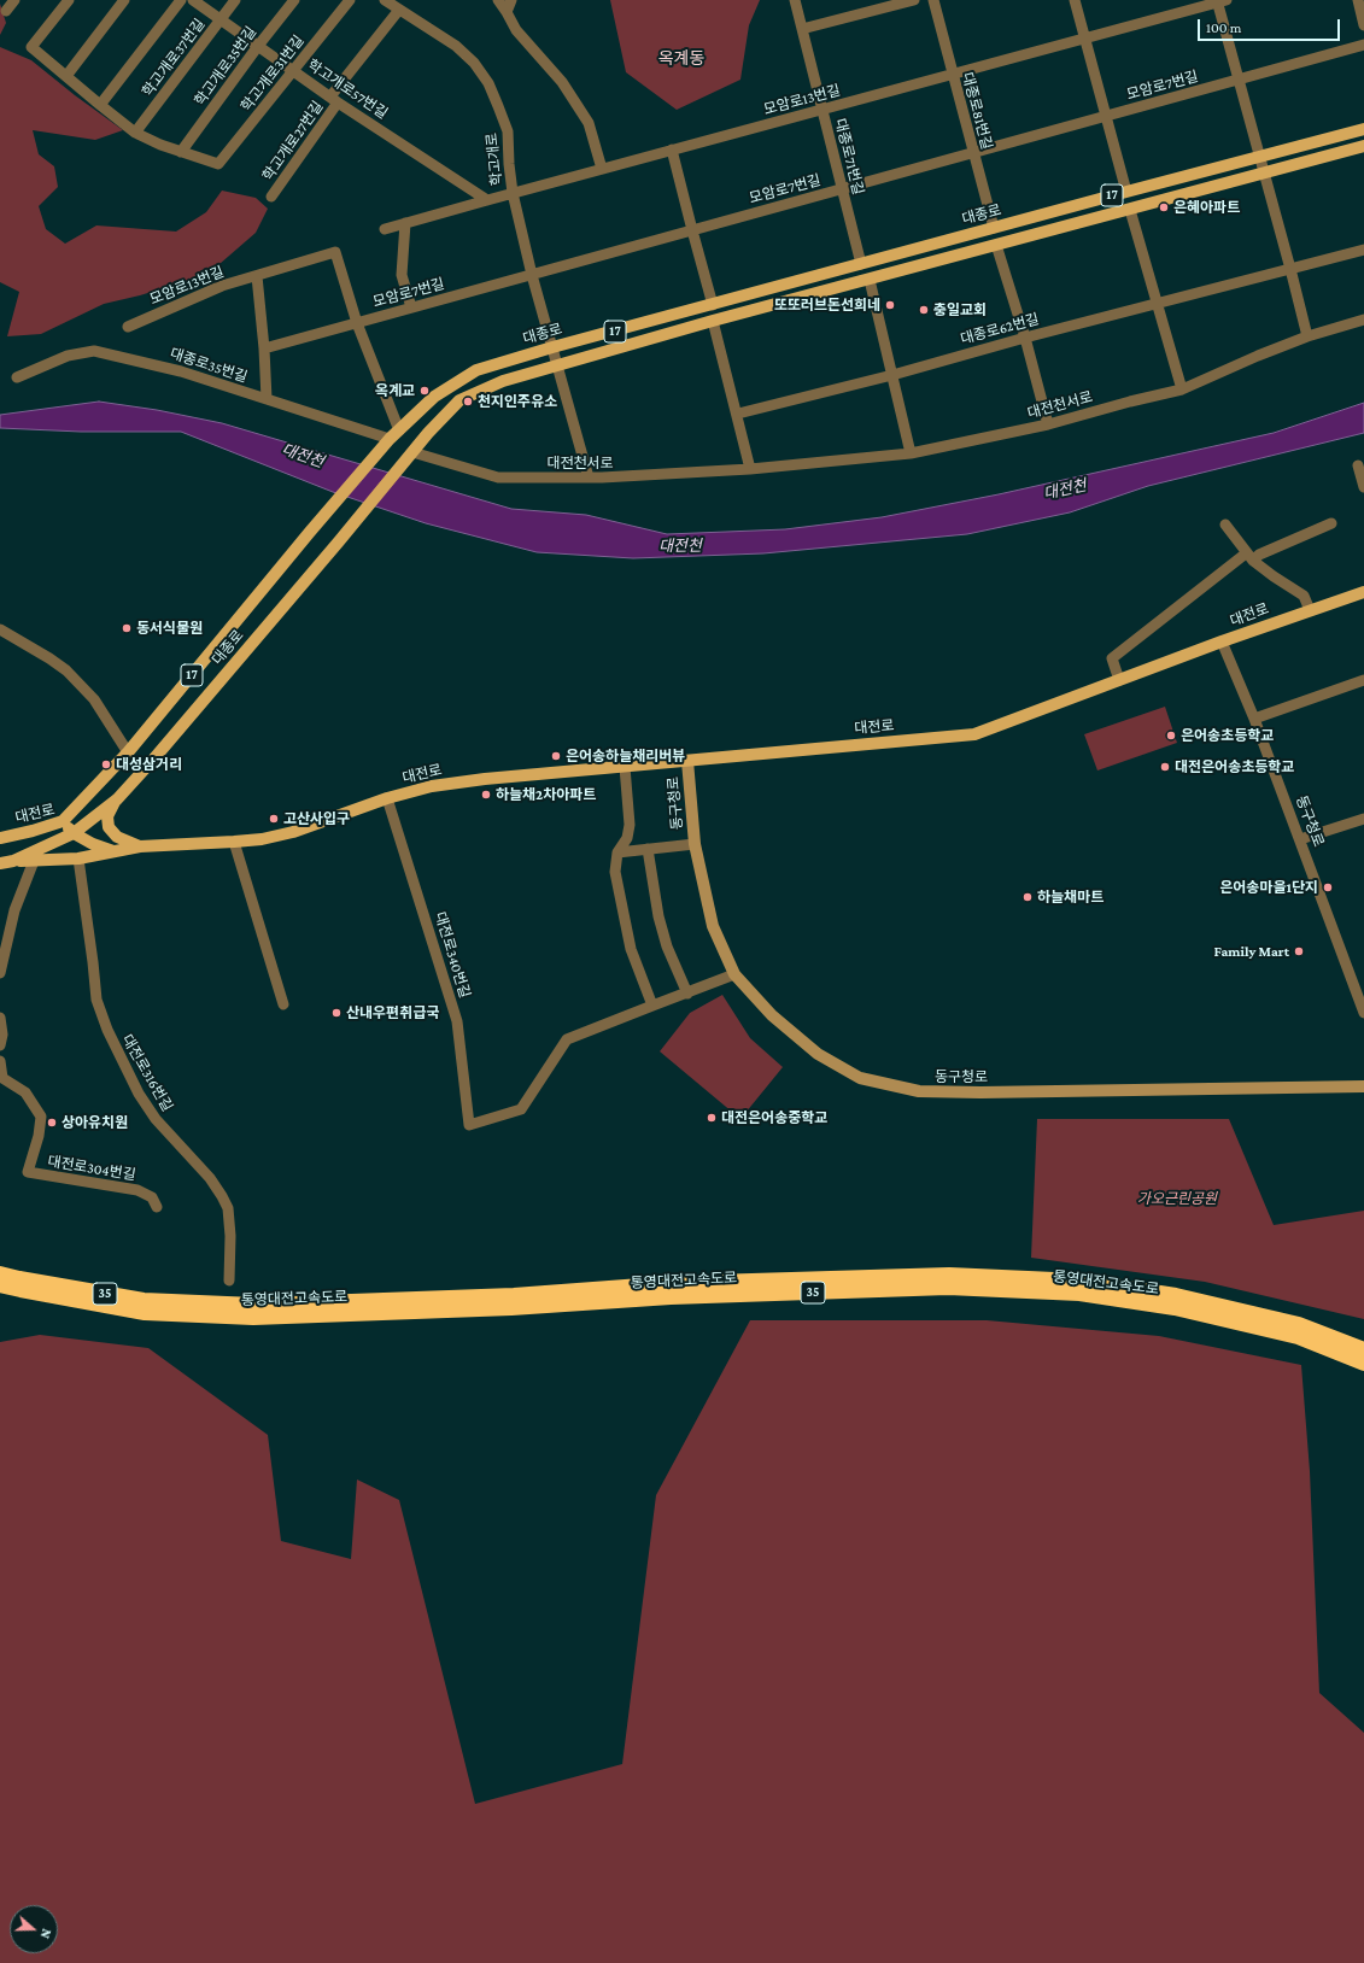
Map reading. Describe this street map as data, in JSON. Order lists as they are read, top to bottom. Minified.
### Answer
{"streets":{"highway":["통영대전고속도로","35"],"main road":["17","대종로","대전로","동구청로"],"street":["학고개로37번길","학고개로35번길","학고개로31번길","모암로7번길","학고개로57번길","모암로13번길","대종로81번길","학고개로27번길","대종로71번길","학고개로","대종로62번길","대종로35번길","대전천서로","대전로340번길","대전로316번길","대전로304번길"]},"crossings":[["학고개로37번길","학고개로57번길"],["학고개로35번길","학고개로31번길"],["학고개로35번길","학고개로57번길"],["학고개로31번길","학고개로57번길"],["모암로7번길","모암로13번길"],["모암로7번길","대종로81번길"],["모암로7번길","대종로71번길"],["모암로7번길","학고개로"],["학고개로57번길","모암로13번길"],["학고개로57번길","학고개로27번길"],["모암로13번길","대종로81번길"],["모암로13번길","대종로71번길"],["모암로13번길","학고개로"],["대종로81번길","대종로"],["학고개로27번길","학고개로"],["대종로71번길","대종로"],["학고개로","17"],["학고개로","대종로"],["17","대종로"],["17","대전천서로"],["대종로","대종로35번길"],["대종로","대전천서로"],["대종로","대전로"],["대전로","동구청로"],["대전로","대전로340번길"]],"districts":["옥계동"],"water":["대전천"],"parks":["가오근린공원"],"places":["은혜아파트","또또러브돈선희네","충일교회","옥계교","천지인주유소","동서식물원","은어송초등학교","은어송하늘채리버뷰","대성삼거리","대전은어송초등학교","하늘채2차아파트","고산사입구","은어송마을1단지","하늘채마트","Family Mart","산내우편취급국","대전은어송중학교","상아유치원"],"scale_bar":"100 m","north":"right"}
